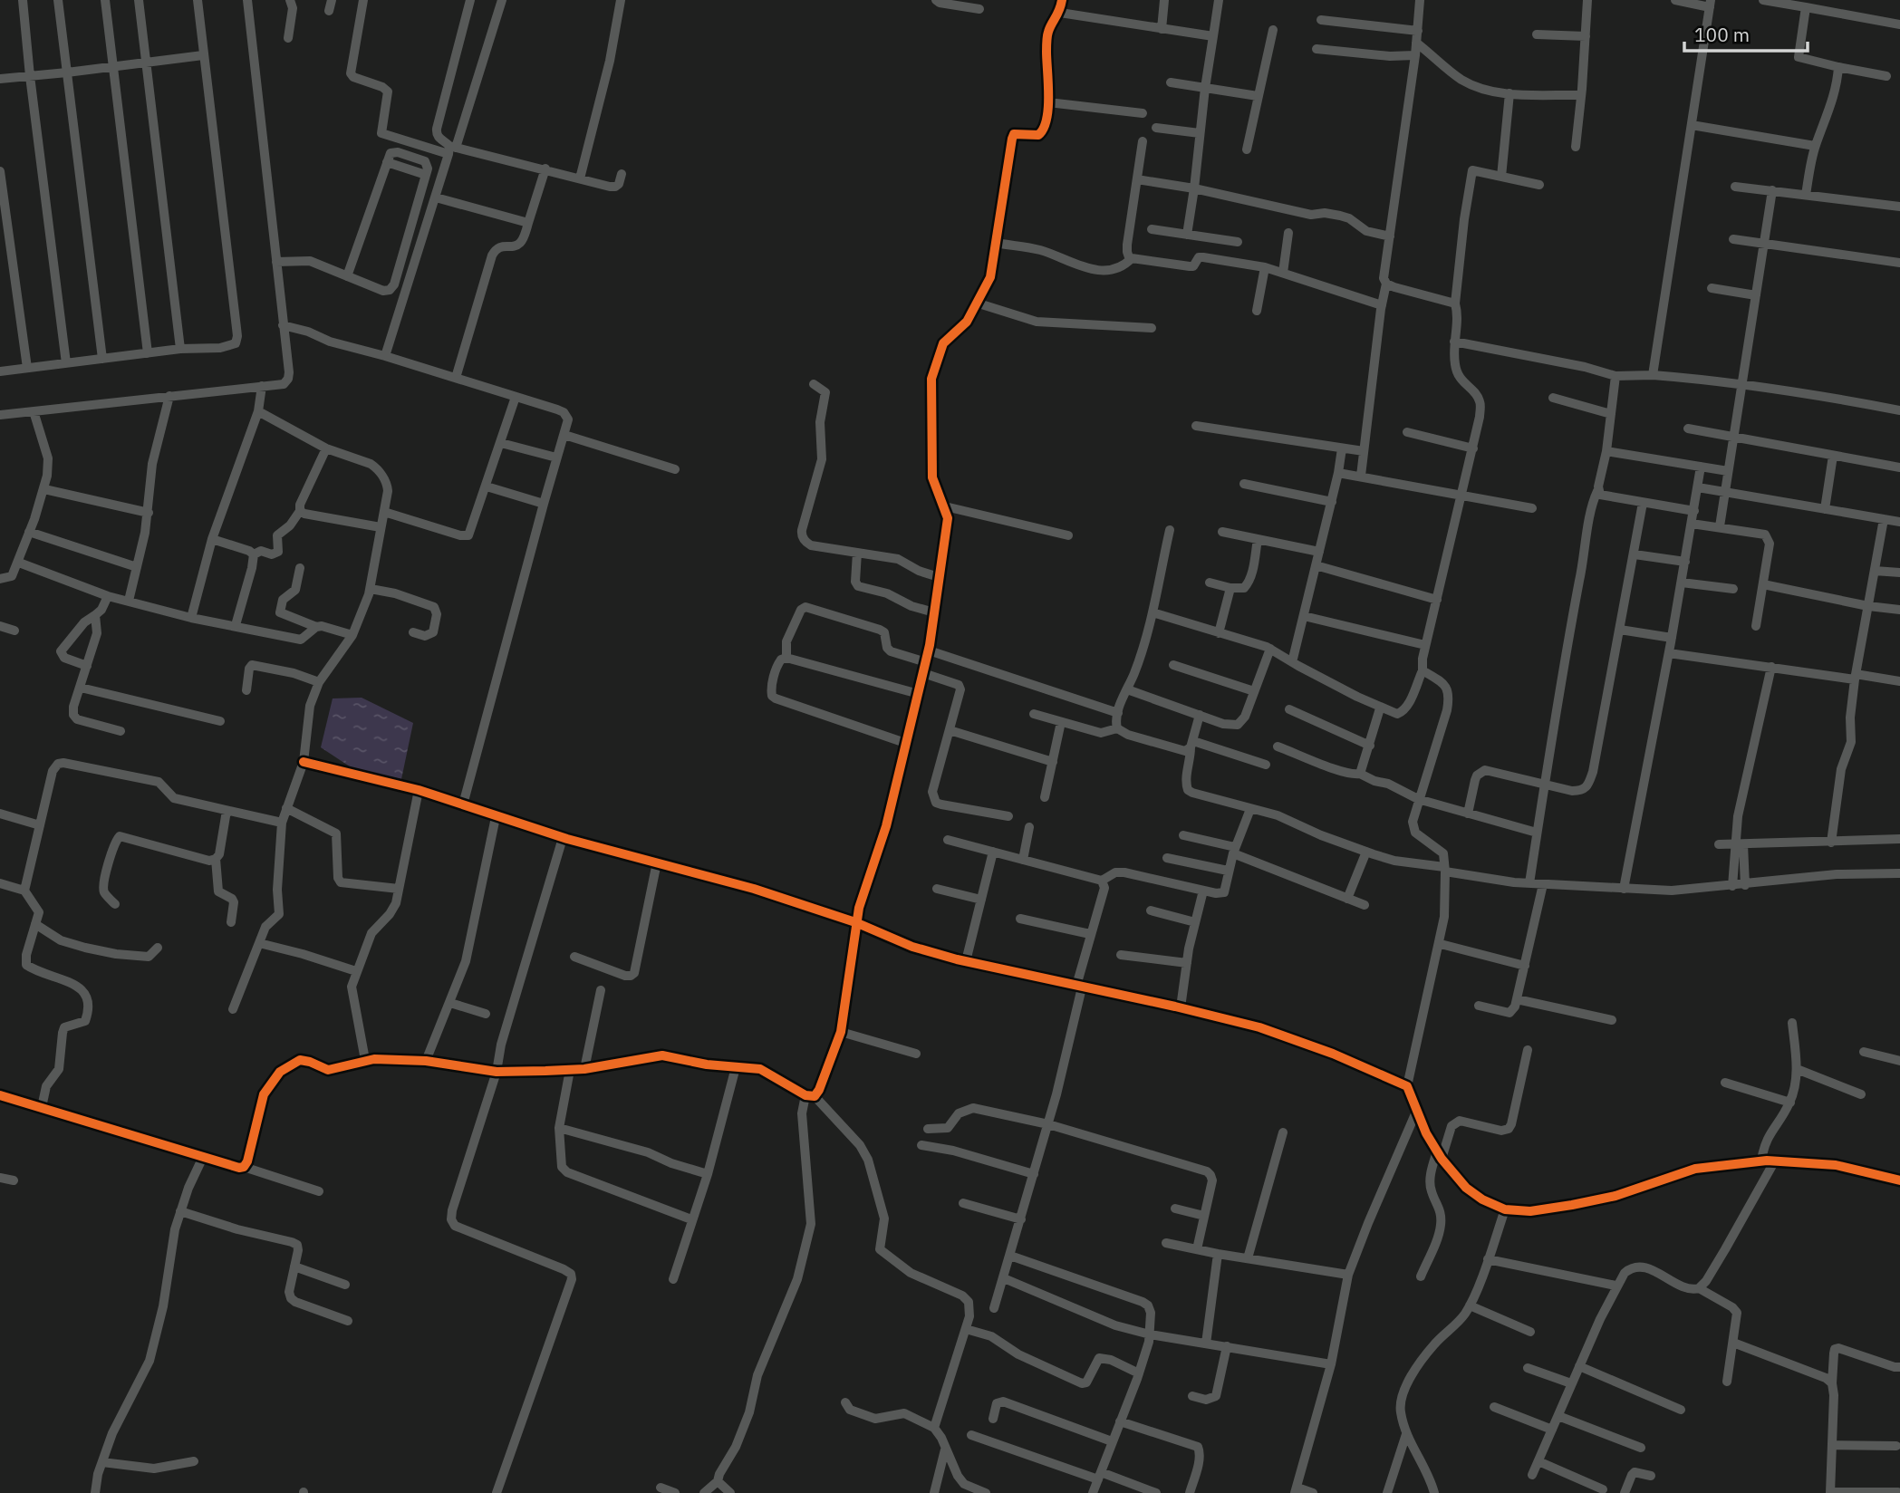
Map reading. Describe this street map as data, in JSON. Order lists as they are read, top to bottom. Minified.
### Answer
{"scale_bar":"100 m"}
